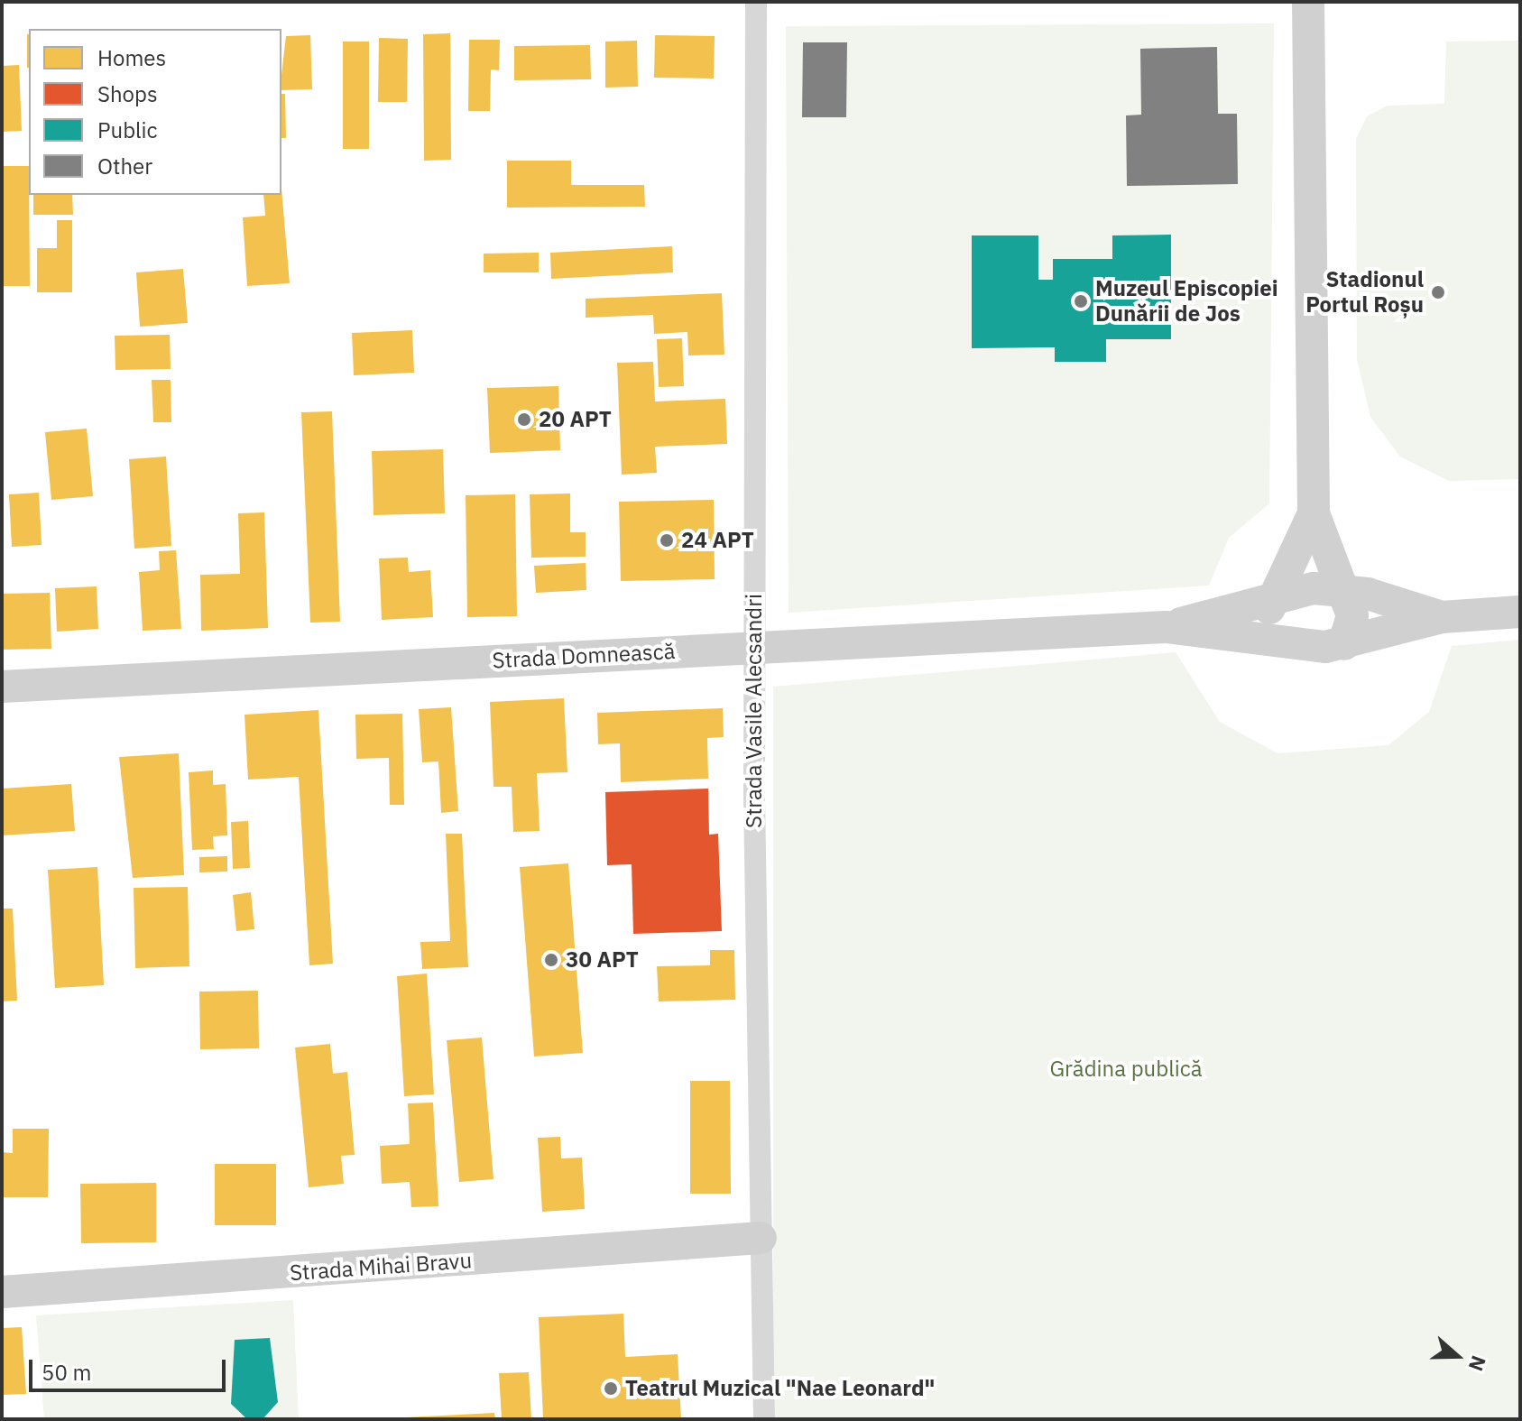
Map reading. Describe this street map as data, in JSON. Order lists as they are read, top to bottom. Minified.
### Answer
{"streets":{"main road":["Strada Domnească","Strada Mihai Bravu"],"street":["Strada Vasile Alecsandri"]},"crossings":[["Strada Domnească","Strada Vasile Alecsandri"],["Strada Vasile Alecsandri","Strada Mihai Bravu"]],"parks":["Grădina publică"],"places":["Stadionul Portul Roșu","Muzeul Episcopiei Dunării de Jos","20 APT","24 APT","30 APT","Teatrul Muzical \"Nae Leonard\""],"legend":["Homes","Shops","Public","Other"],"scale_bar":"50 m","north":"right"}
